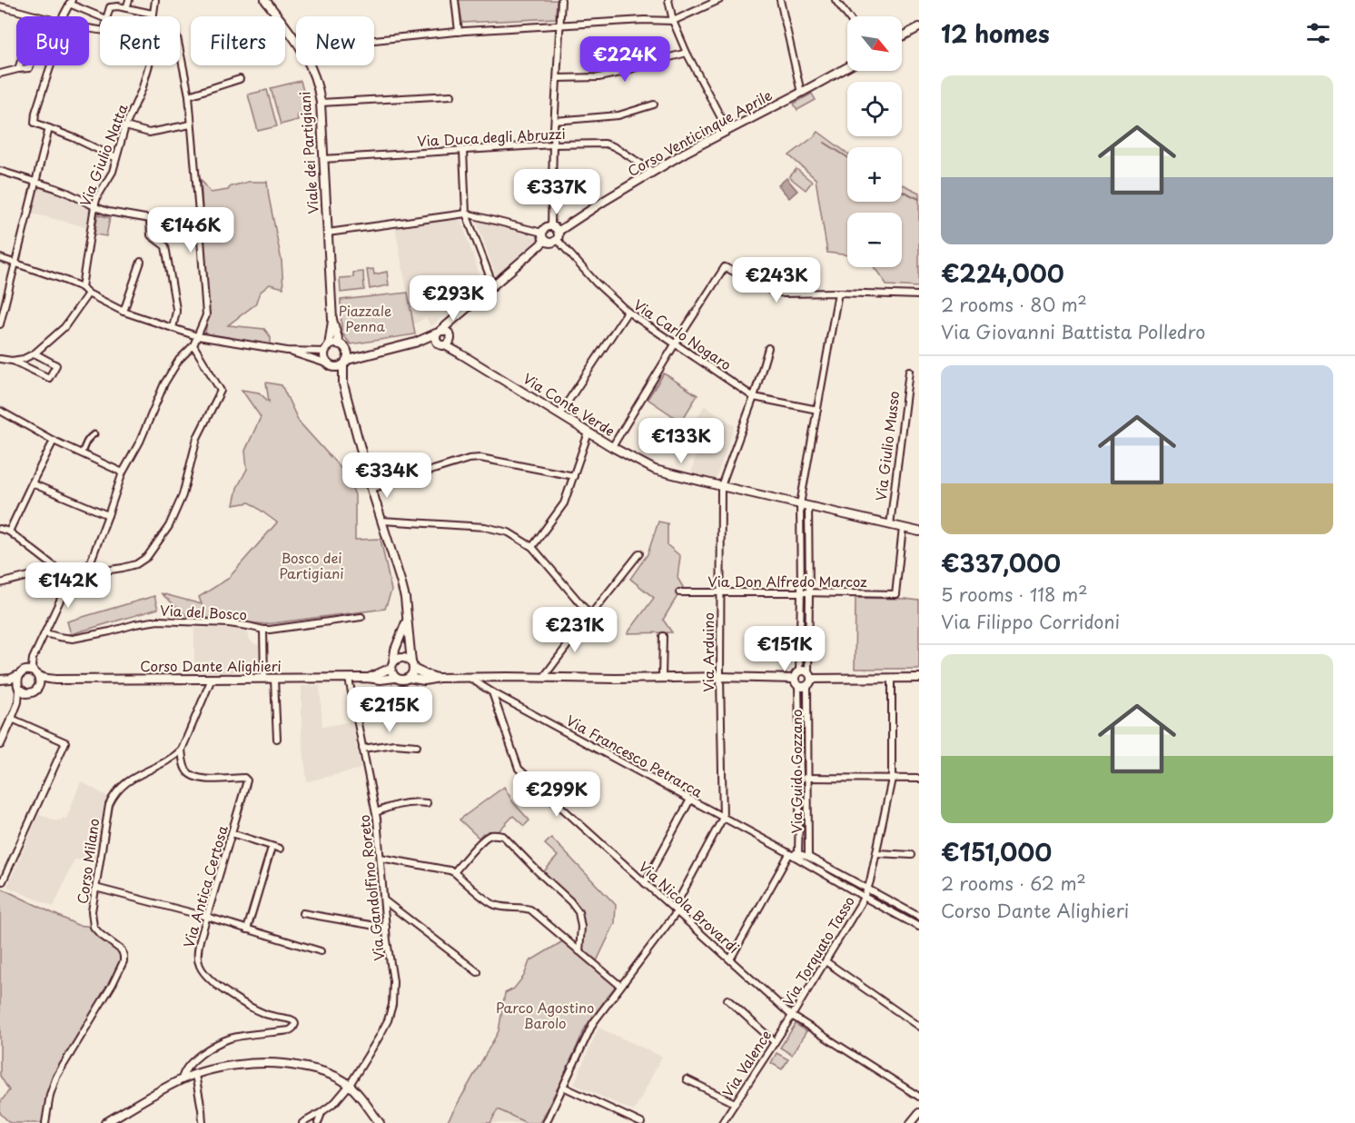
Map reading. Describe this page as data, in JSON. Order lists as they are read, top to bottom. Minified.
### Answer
{"streets":{"street":["Corso Venticinque Aprile","Via Duca degli Abruzzi","Viale dei Partigiani","Via Giulio Natta","Via Carlo Nogaro","Via Conte Verde","Via Giulio Musso","Via Don Alfredo Marcoz","Via del Bosco","Via Arduino","Corso Dante Alighieri","Via Francesco Petrarca","Via Guido Gozzano","Corso Milano","Via Antica Certosa","Via Gandolfino Roreto","Via Nicola Brovardi","Via Torquato Tasso","Via Valence"]},"crossings":[["Corso Venticinque Aprile","Via Duca degli Abruzzi"],["Corso Venticinque Aprile","Via Carlo Nogaro"],["Via Duca degli Abruzzi","Viale dei Partigiani"],["Viale dei Partigiani","Via Conte Verde"],["Via Carlo Nogaro","Via Guido Gozzano"],["Via Conte Verde","Via Giulio Musso"],["Via Conte Verde","Via Don Alfredo Marcoz"],["Via Conte Verde","Via Arduino"],["Via Conte Verde","Via Guido Gozzano"],["Via Don Alfredo Marcoz","Via Arduino"],["Via Don Alfredo Marcoz","Via Guido Gozzano"],["Via Arduino","Via Francesco Petrarca"],["Corso Dante Alighieri","Via Gandolfino Roreto"],["Via Francesco Petrarca","Via Nicola Brovardi"],["Via Francesco Petrarca","Via Torquato Tasso"],["Corso Milano","Via Antica Certosa"],["Via Nicola Brovardi","Via Torquato Tasso"],["Via Nicola Brovardi","Via Valence"],["Via Torquato Tasso","Via Valence"]],"parks":["Piazzale Penna","Bosco dei Partigiani","Parco Agostino Barolo"],"north":"bottom right","page":{"heading":"12 homes","map_buttons":["+","−"],"chip":["Buy","Rent","Filters","New"],"price":["€224K","€337K","€146K","€243K","€293K","€133K","€334K","€142K","€231K","€151K","€215K","€299K"],"list":[{"name":"€224,000","note":"2 rooms · 80 m² · Via Giovanni Battista Polledro"},{"name":"€337,000","note":"5 rooms · 118 m² · Via Filippo Corridoni"},{"name":"€151,000","note":"2 rooms · 62 m² · Corso Dante Alighieri"}]}}
